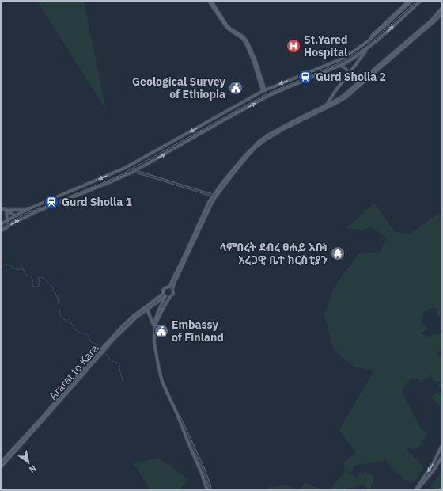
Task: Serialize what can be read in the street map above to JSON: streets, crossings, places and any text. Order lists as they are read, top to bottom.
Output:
{
  "streets": {
    "main road": ["Ararat to Kara"]
  },
  "places": {
    "hospital": ["St.Yared Hospital"],
    "station": ["Gurd Sholla 2", "Gurd Sholla 1"],
    "public building": ["Geological Survey of Ethiopia", "Embassy of Finland"],
    "temple": ["ላምበረት ደብረ ፀሐይ አቡነ አረጋዊ ቤተ ክርስቲያን"]
  },
  "north": "bottom right"
}
